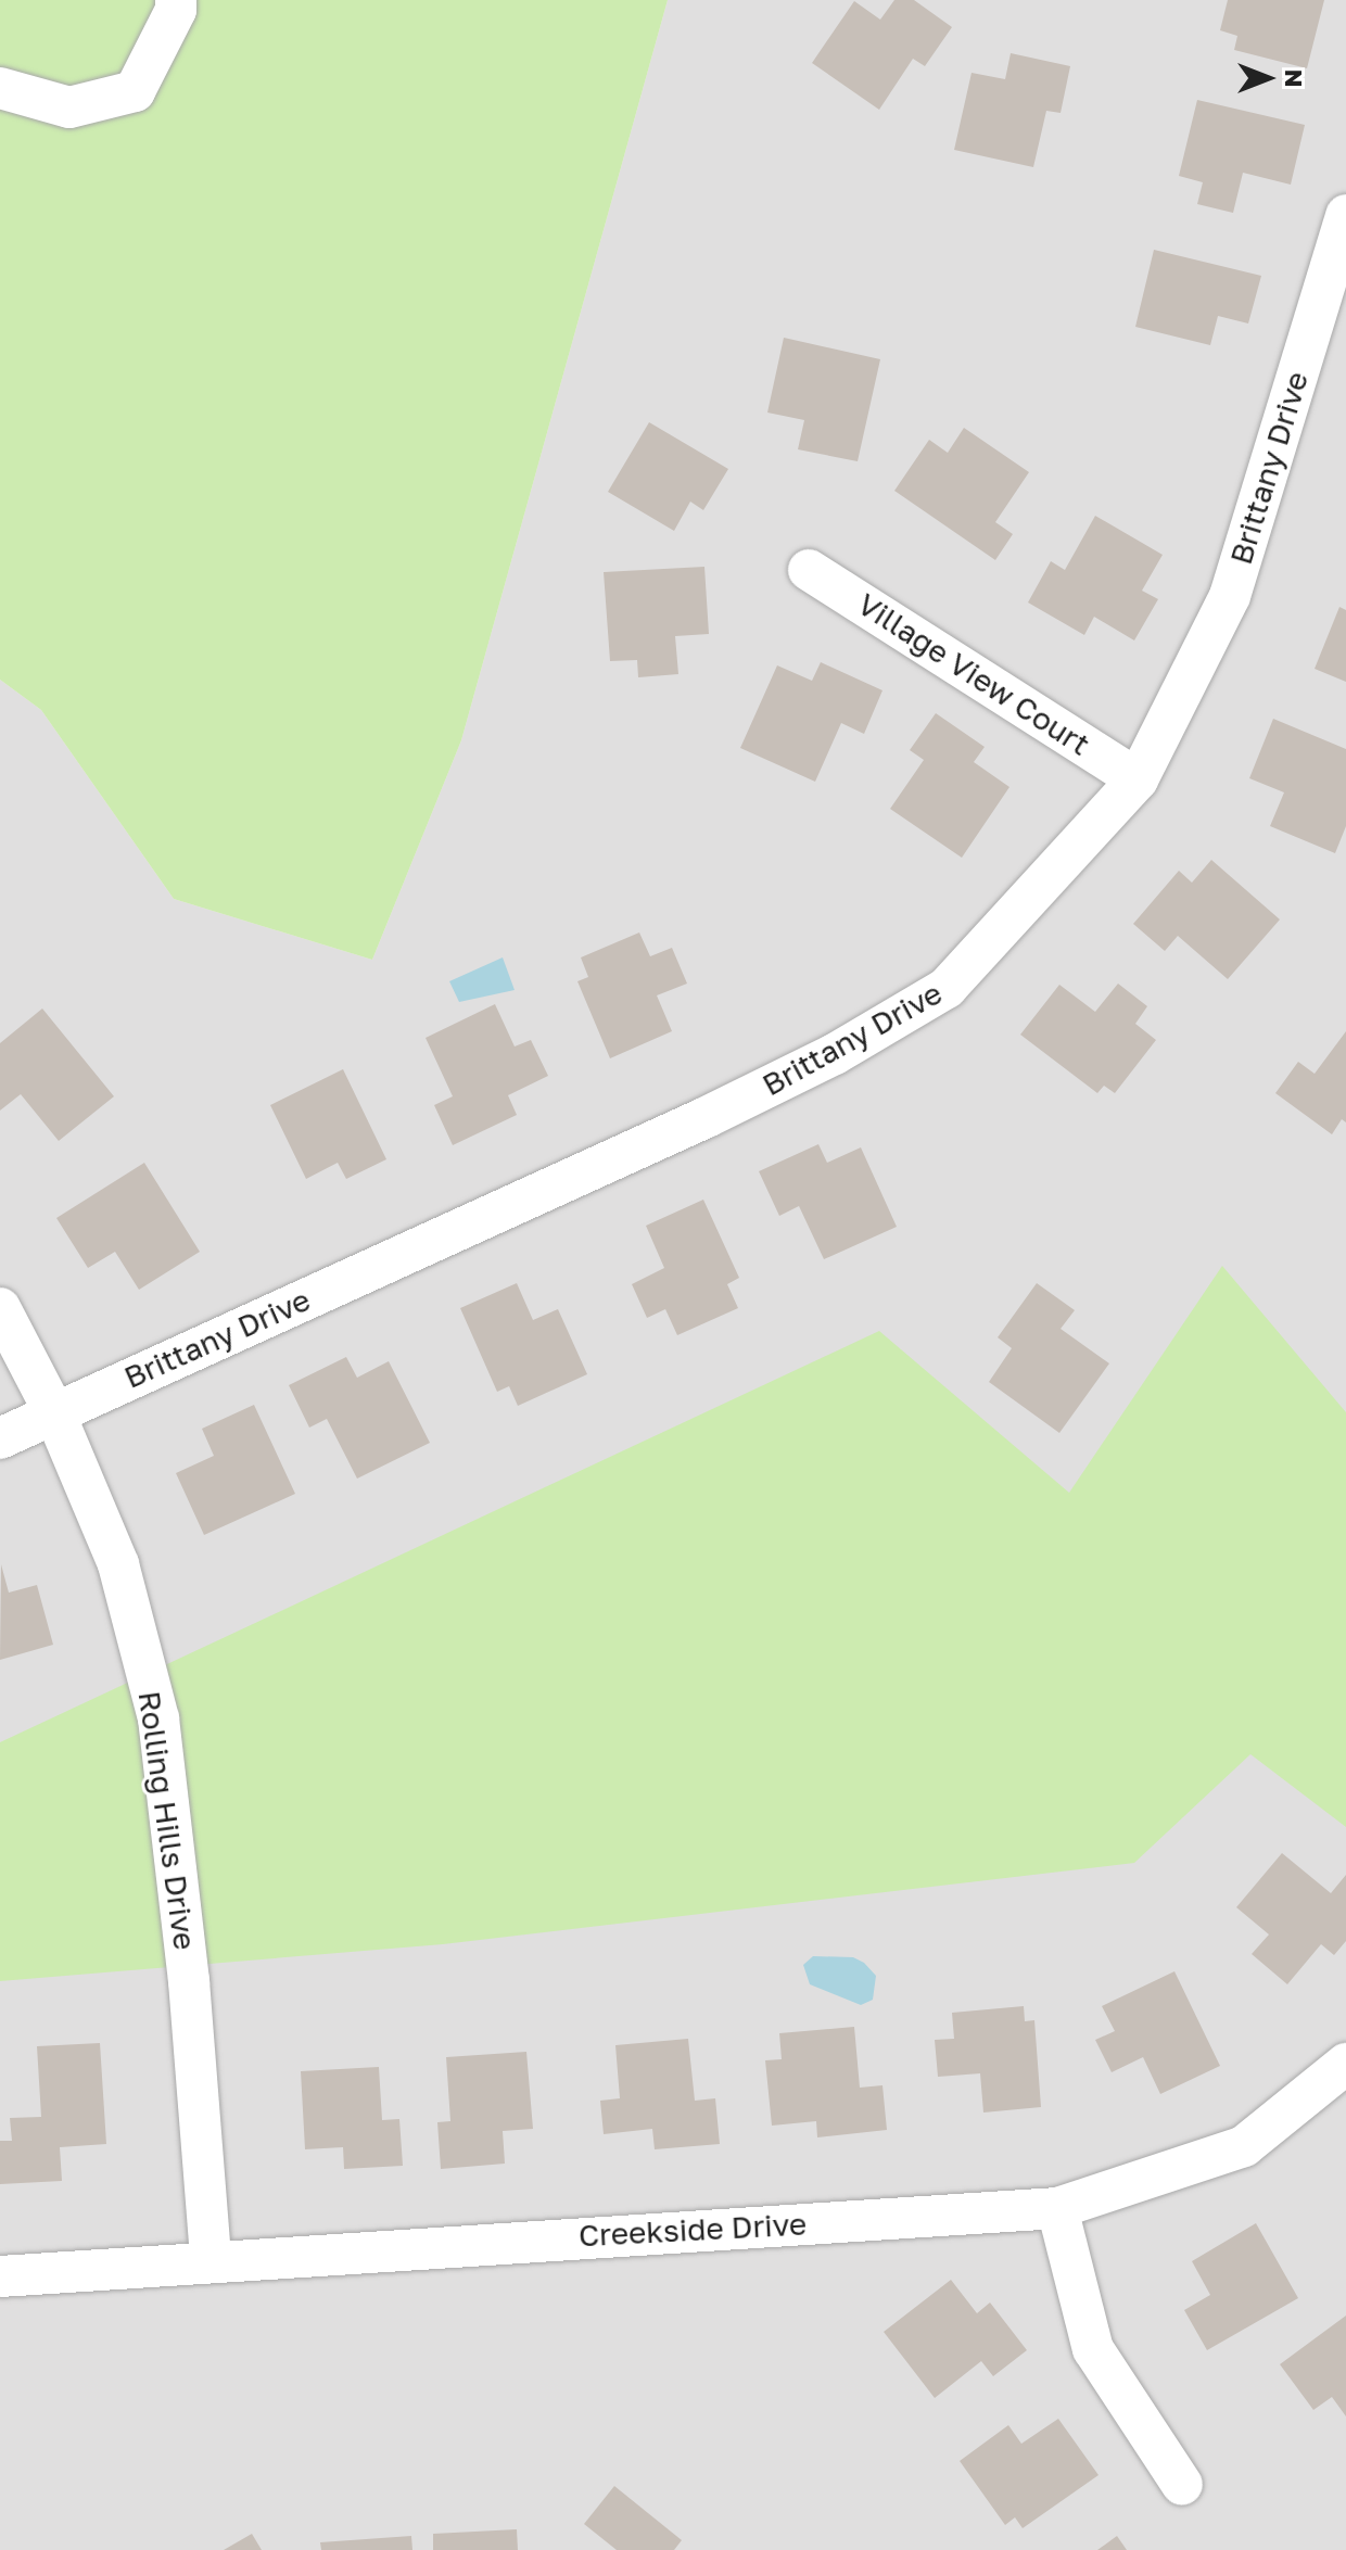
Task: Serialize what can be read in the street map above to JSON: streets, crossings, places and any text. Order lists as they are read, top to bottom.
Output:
{
  "streets": {
    "street": [
      "Brittany Drive",
      "Village View Court",
      "Rolling Hills Drive",
      "Creekside Drive"
    ]
  },
  "crossings": [
    ["Brittany Drive", "Village View Court"],
    ["Brittany Drive", "Rolling Hills Drive"],
    ["Rolling Hills Drive", "Creekside Drive"]
  ],
  "north": "right"
}
